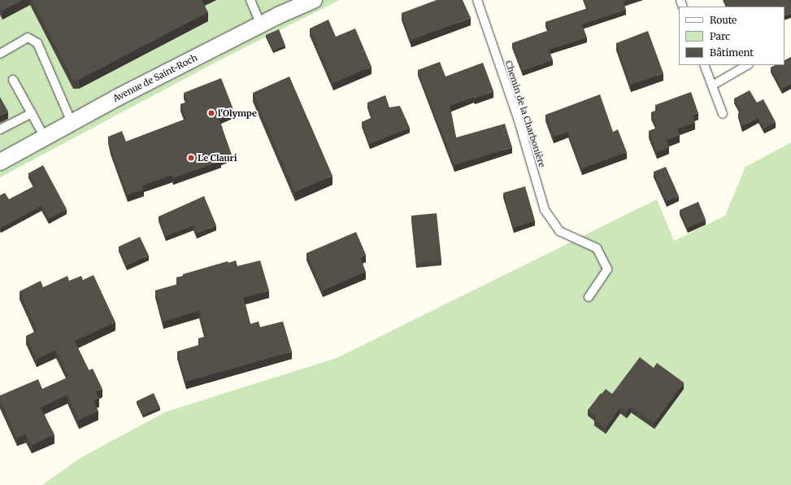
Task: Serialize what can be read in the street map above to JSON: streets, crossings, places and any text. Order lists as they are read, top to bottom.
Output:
{
  "streets": {
    "street": ["Avenue de Saint-Roch"],
    "lane": ["Chemin de la Charbonière"]
  },
  "places": ["l'Olympe", "Le Clauri"],
  "legend": ["Route", "Parc", "Bâtiment"]
}
